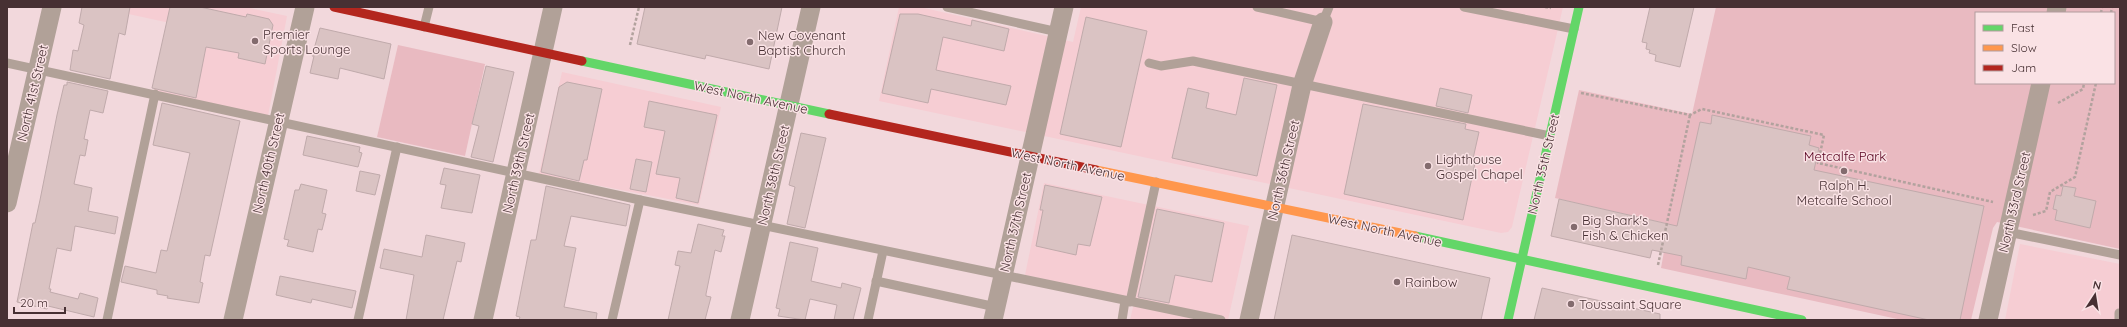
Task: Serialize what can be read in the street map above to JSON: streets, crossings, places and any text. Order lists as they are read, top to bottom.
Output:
{
  "streets": {
    "main road": ["West North Avenue", "North 35th Street"],
    "street": [
      "North 41st Street",
      "North 40th Street",
      "North 39th Street",
      "North 36th Street",
      "North 38th Street",
      "North 33rd Street",
      "North 37th Street"
    ]
  },
  "crossings": [
    ["West North Avenue", "North 39th Street"],
    ["West North Avenue", "North 35th Street"],
    ["West North Avenue", "North 36th Street"],
    ["West North Avenue", "North 38th Street"],
    ["West North Avenue", "North 37th Street"]
  ],
  "parks": ["Metcalfe Park"],
  "places": [
    "Premier Sports Lounge",
    "New Covenant Baptist Church",
    "Lighthouse Gospel Chapel",
    "Ralph H. Metcalfe School",
    "Big Shark's Fish & Chicken",
    "Rainbow",
    "Toussaint Square"
  ],
  "legend": ["Fast", "Slow", "Jam"],
  "scale_bar": "20 m",
  "north": "top"
}
